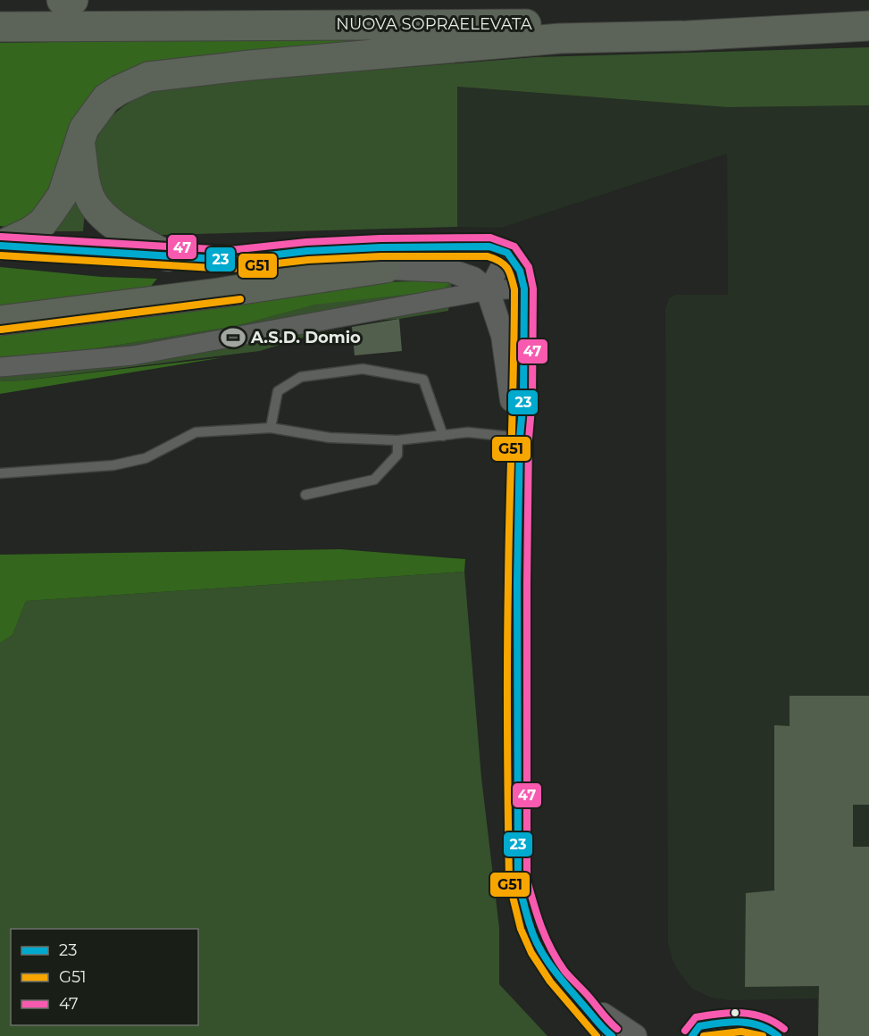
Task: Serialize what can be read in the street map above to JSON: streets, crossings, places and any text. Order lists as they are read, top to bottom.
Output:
{
  "streets": {
    "highway": ["NUOVA SOPRAELEVATA"]
  },
  "places": {
    "sports": ["A.S.D. Domio"]
  },
  "lines": ["transit line 47", "transit line 23", "transit line G51"],
  "legend": ["23", "G51", "47"]
}
